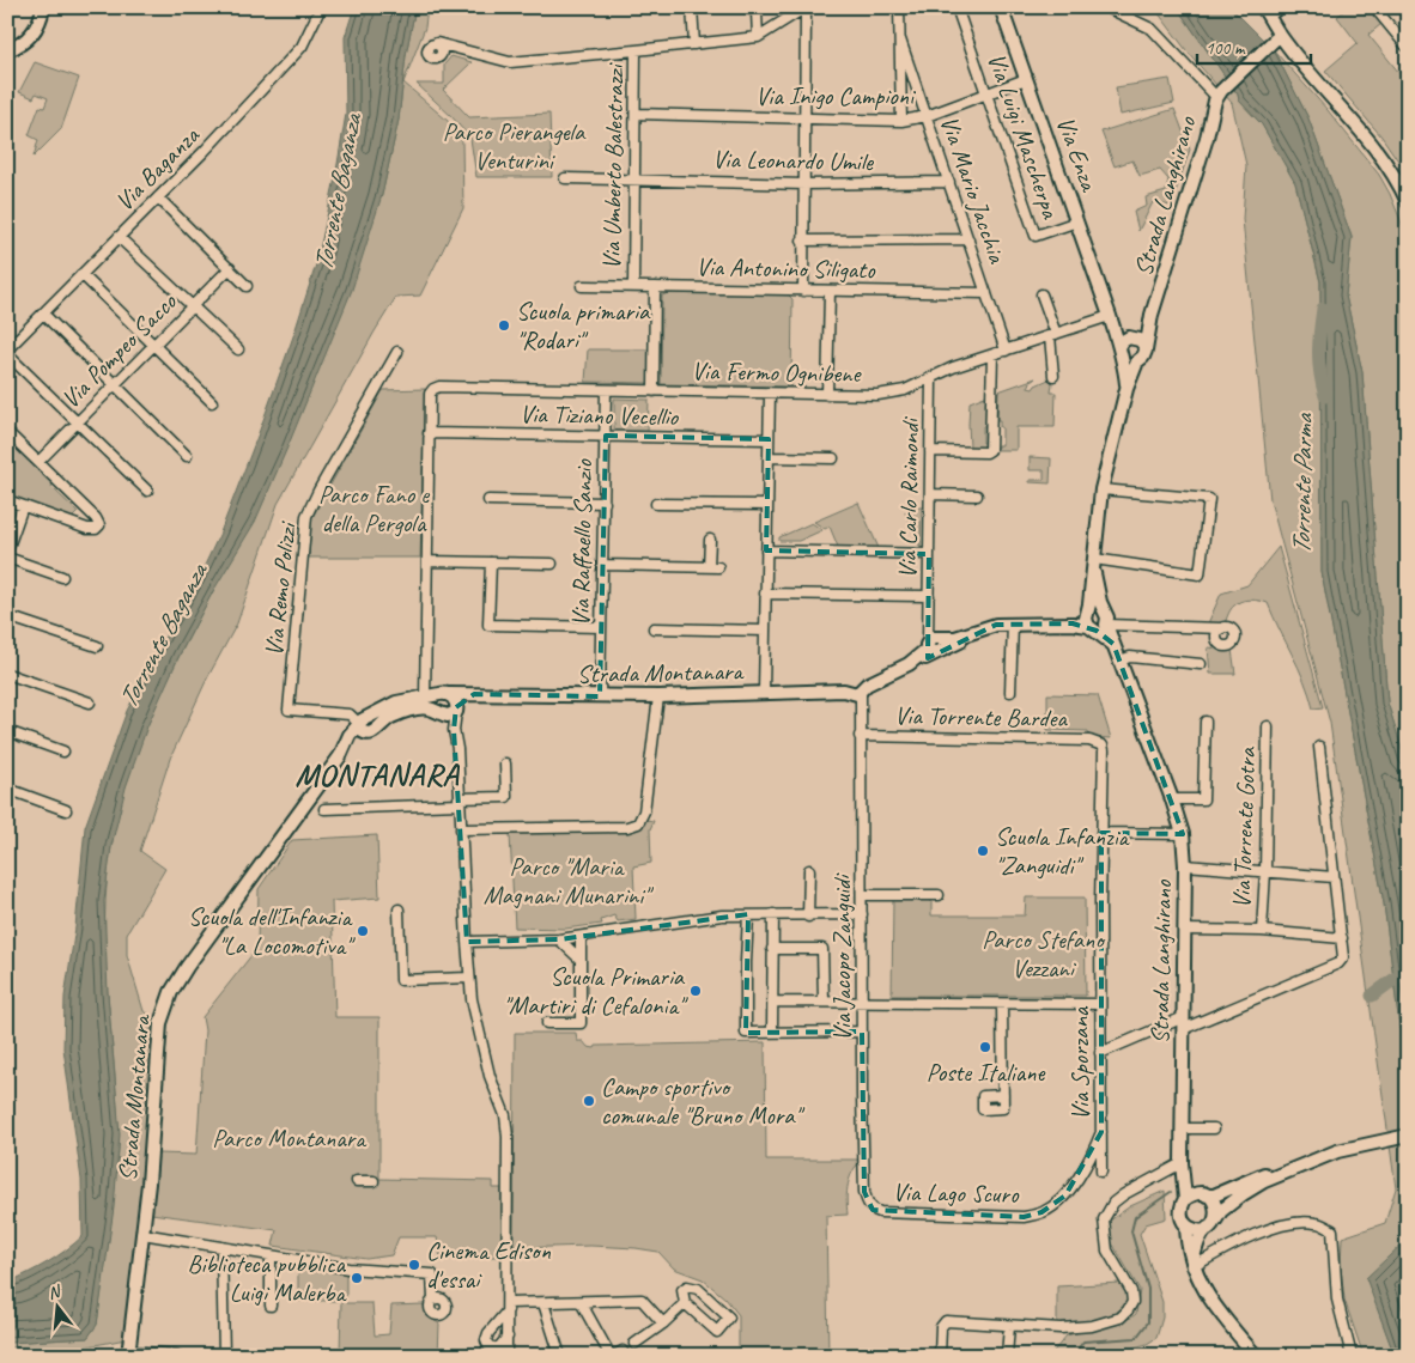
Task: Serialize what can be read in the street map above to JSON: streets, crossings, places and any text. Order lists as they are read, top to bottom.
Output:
{
  "streets": {
    "street": [
      "Via Inigo Campioni",
      "Via Luigi Mascherpa",
      "Via Enza",
      "Via Leonardo Umile",
      "Via Umberto Balestrazzi",
      "Via Baganza",
      "Via Mario Jacchia",
      "Strada Langhirano",
      "Via Antonino Siligato",
      "Via Pompeo Sacco",
      "Via Fermo Ognibene",
      "Via Tiziano Vecellio",
      "Via Carlo Raimondi",
      "Via Raffaello Sanzio",
      "Via Remo Polizzi",
      "Strada Montanara",
      "Via Torrente Bardea",
      "Via Torrente Gotra",
      "Via Jacopo Zanguidi",
      "Via Sporzana",
      "Via Lago Scuro"
    ]
  },
  "crossings": [
    ["Via Inigo Campioni", "Via Luigi Mascherpa"],
    ["Via Inigo Campioni", "Via Enza"],
    ["Via Inigo Campioni", "Via Umberto Balestrazzi"],
    ["Via Inigo Campioni", "Via Mario Jacchia"],
    ["Via Luigi Mascherpa", "Via Enza"],
    ["Via Enza", "Strada Langhirano"],
    ["Via Enza", "Via Fermo Ognibene"],
    ["Via Leonardo Umile", "Via Umberto Balestrazzi"],
    ["Via Leonardo Umile", "Via Mario Jacchia"],
    ["Via Umberto Balestrazzi", "Via Antonino Siligato"],
    ["Via Mario Jacchia", "Via Antonino Siligato"],
    ["Via Mario Jacchia", "Via Fermo Ognibene"],
    ["Strada Langhirano", "Strada Montanara"],
    ["Via Fermo Ognibene", "Via Tiziano Vecellio"],
    ["Via Fermo Ognibene", "Via Carlo Raimondi"],
    ["Via Fermo Ognibene", "Via Raffaello Sanzio"],
    ["Via Tiziano Vecellio", "Via Raffaello Sanzio"],
    ["Via Carlo Raimondi", "Strada Montanara"],
    ["Via Raffaello Sanzio", "Strada Montanara"],
    ["Via Remo Polizzi", "Strada Montanara"],
    ["Strada Montanara", "Via Jacopo Zanguidi"],
    ["Via Torrente Bardea", "Via Jacopo Zanguidi"],
    ["Via Torrente Bardea", "Via Sporzana"],
    ["Via Jacopo Zanguidi", "Via Lago Scuro"],
    ["Via Sporzana", "Via Lago Scuro"]
  ],
  "districts": ["MONTANARA"],
  "water": ["Torrente Baganza", "Torrente Parma"],
  "parks": [
    "Parco Pierangela Venturini",
    "Parco Fano e della Pergola",
    "Parco \"Maria Magnani Munarini\"",
    "Parco Stefano Vezzani",
    "Parco Montanara"
  ],
  "places": [
    "Scuola primaria \"Rodari\"",
    "Scuola Infanzia \"Zanguidi\"",
    "Scuola dell'Infanzia \"La Locomotiva\"",
    "Scuola Primaria \"Martiri di Cefalonia\"",
    "Poste Italiane",
    "Campo sportivo comunale \"Bruno Mora\"",
    "Cinema Edison d'essai",
    "Biblioteca pubblica Luigi Malerba"
  ],
  "scale_bar": "100 m",
  "north": "top"
}
